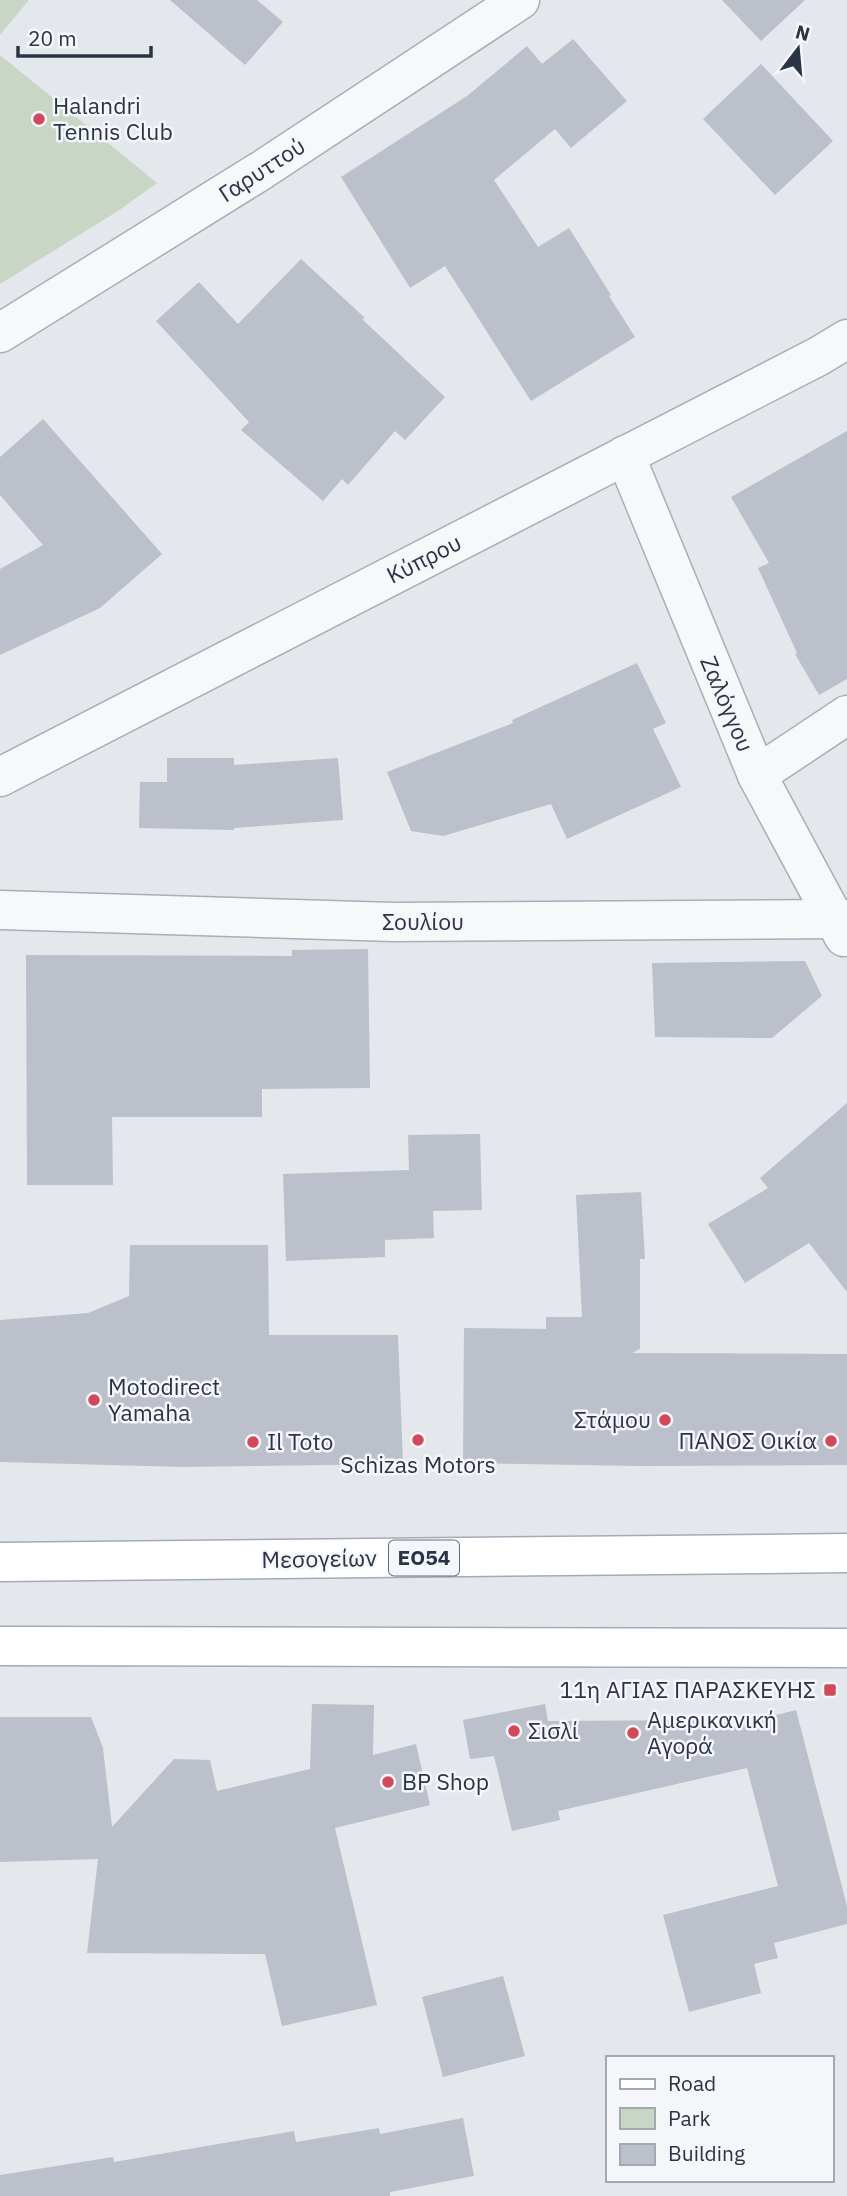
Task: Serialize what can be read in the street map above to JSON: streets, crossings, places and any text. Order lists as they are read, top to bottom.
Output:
{
  "streets": {
    "main road": ["ΕΟ54", "Μεσογείων"],
    "street": [
      "Γαρυττού",
      "Κύπρου",
      "Ζαλόγγου",
      "Σουλίου"
    ]
  },
  "crossings": [
    ["Κύπρου", "Ζαλόγγου"],
    ["Ζαλόγγου", "Σουλίου"]
  ],
  "places": {
    "other": [
      "Halandri Tennis Club",
      "Motodirect Yamaha",
      "Στάμου",
      "Schizas Motors",
      "ΠΑΝΟΣ Οικία",
      "Il Toto",
      "Σισλί",
      "Αμερικανική Αγορά",
      "BP Shop"
    ],
    "transit": ["11η ΑΓΙΑΣ ΠΑΡΑΣΚΕΥΗΣ"]
  },
  "legend": ["Road", "Park", "Building"],
  "scale_bar": "20 m",
  "north": "top"
}
